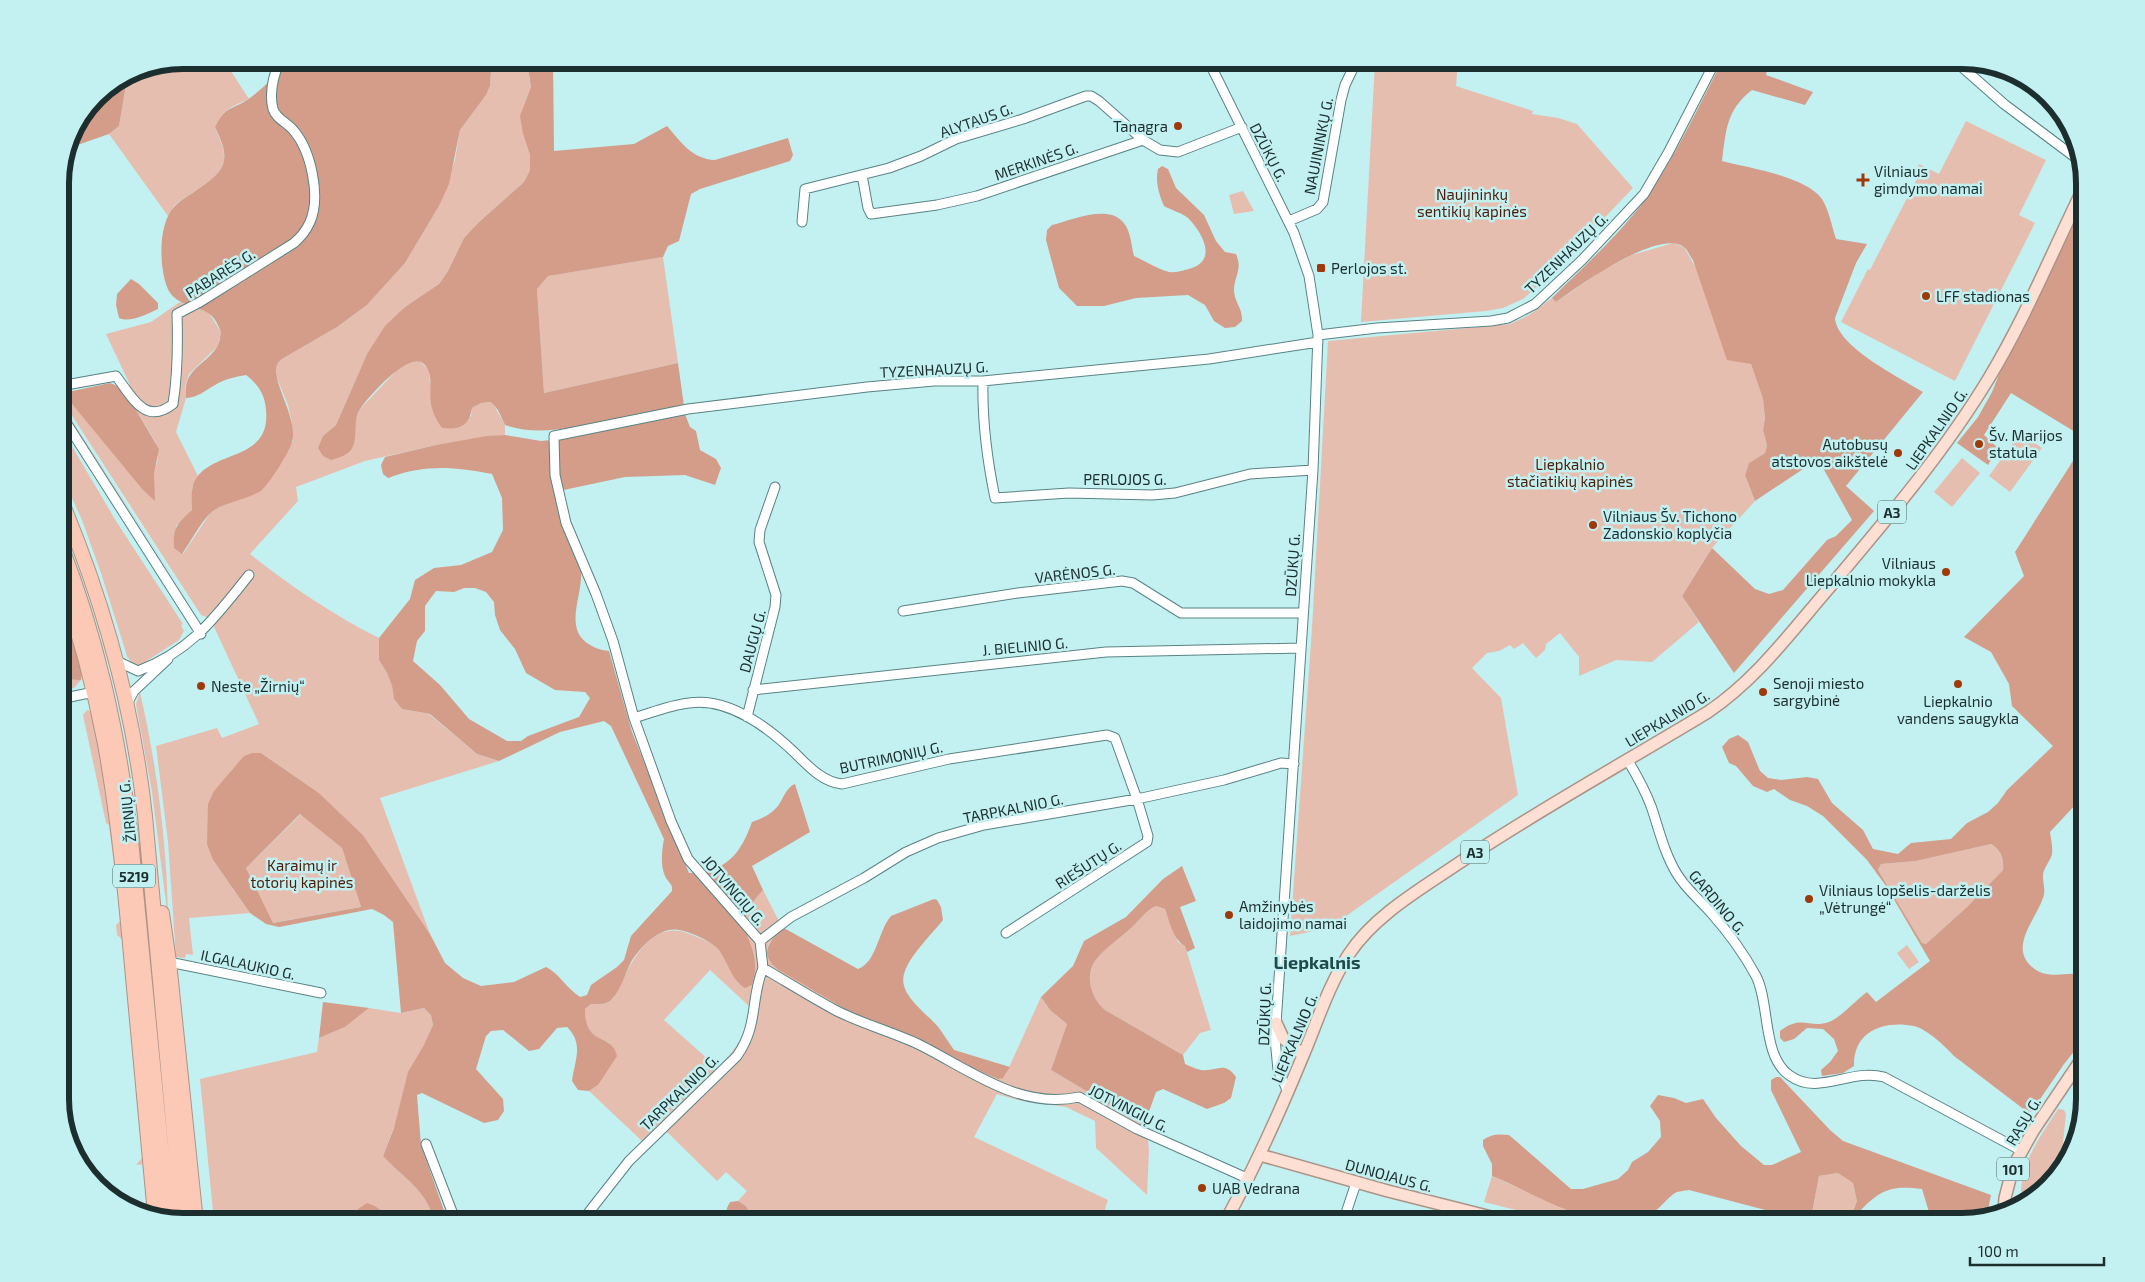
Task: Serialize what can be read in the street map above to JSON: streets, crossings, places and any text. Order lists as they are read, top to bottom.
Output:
{
  "streets": {
    "highway": ["ŽIRNIŲ G.", "5219"],
    "main road": [
      "LIEPKALNIO G.",
      "A3",
      "RASŲ G.",
      "101",
      "DUNOJAUS G."
    ],
    "street": [
      "ALYTAUS G.",
      "NAUJININKŲ G.",
      "DZŪKŲ G.",
      "MERKINĖS G.",
      "TYZENHAUZŲ G.",
      "PABARĖS G.",
      "PERLOJOS G.",
      "VARĖNOS G.",
      "DAUGŲ G.",
      "J. BIELINIO G.",
      "BUTRIMONIŲ G.",
      "TARPKALNIO G.",
      "RIEŠUTŲ G.",
      "JOTVINGIŲ G.",
      "GARDINO G.",
      "ILGALAUKIO G."
    ]
  },
  "crossings": [
    ["ALYTAUS G.", "MERKINĖS G."],
    ["NAUJININKŲ G.", "DZŪKŲ G."],
    ["DZŪKŲ G.", "TYZENHAUZŲ G."],
    ["DZŪKŲ G.", "LIEPKALNIO G."],
    ["DZŪKŲ G.", "PERLOJOS G."],
    ["DZŪKŲ G.", "VARĖNOS G."],
    ["DZŪKŲ G.", "J. BIELINIO G."],
    ["DZŪKŲ G.", "TARPKALNIO G."],
    ["TYZENHAUZŲ G.", "PERLOJOS G."],
    ["TYZENHAUZŲ G.", "JOTVINGIŲ G."],
    ["LIEPKALNIO G.", "JOTVINGIŲ G."],
    ["LIEPKALNIO G.", "GARDINO G."],
    ["LIEPKALNIO G.", "DUNOJAUS G."],
    ["DAUGŲ G.", "J. BIELINIO G."],
    ["DAUGŲ G.", "BUTRIMONIŲ G."],
    ["BUTRIMONIŲ G.", "TARPKALNIO G."],
    ["BUTRIMONIŲ G.", "RIEŠUTŲ G."],
    ["BUTRIMONIŲ G.", "JOTVINGIŲ G."],
    ["TARPKALNIO G.", "RIEŠUTŲ G."],
    ["TARPKALNIO G.", "JOTVINGIŲ G."],
    ["ŽIRNIŲ G.", "5219"],
    ["5219", "ILGALAUKIO G."],
    ["GARDINO G.", "RASŲ G."]
  ],
  "districts": ["Liepkalnis"],
  "parks": ["Naujininkų sentikių kapinės", "Liepkalnio stačiatikių kapinės", "Karaimų ir totorių kapinės"],
  "places": {
    "other": [
      "Tanagra",
      "LFF stadionas",
      "Šv. Marijos statula",
      "Autobusų atstovos aikštelė",
      "Vilniaus Šv. Tichono Zadonskio koplyčia",
      "Vilniaus Liepkalnio mokykla",
      "Liepkalnio vandens saugykla",
      "Neste „Žirnių“",
      "Senoji miesto sargybinė",
      "Vilniaus lopšelis-darželis „Vėtrungė“",
      "Amžinybės laidojimo namai",
      "UAB Vedrana"
    ],
    "health": ["Vilniaus gimdymo namai"],
    "transit": ["Perlojos st."]
  },
  "scale_bar": "100 m"
}
